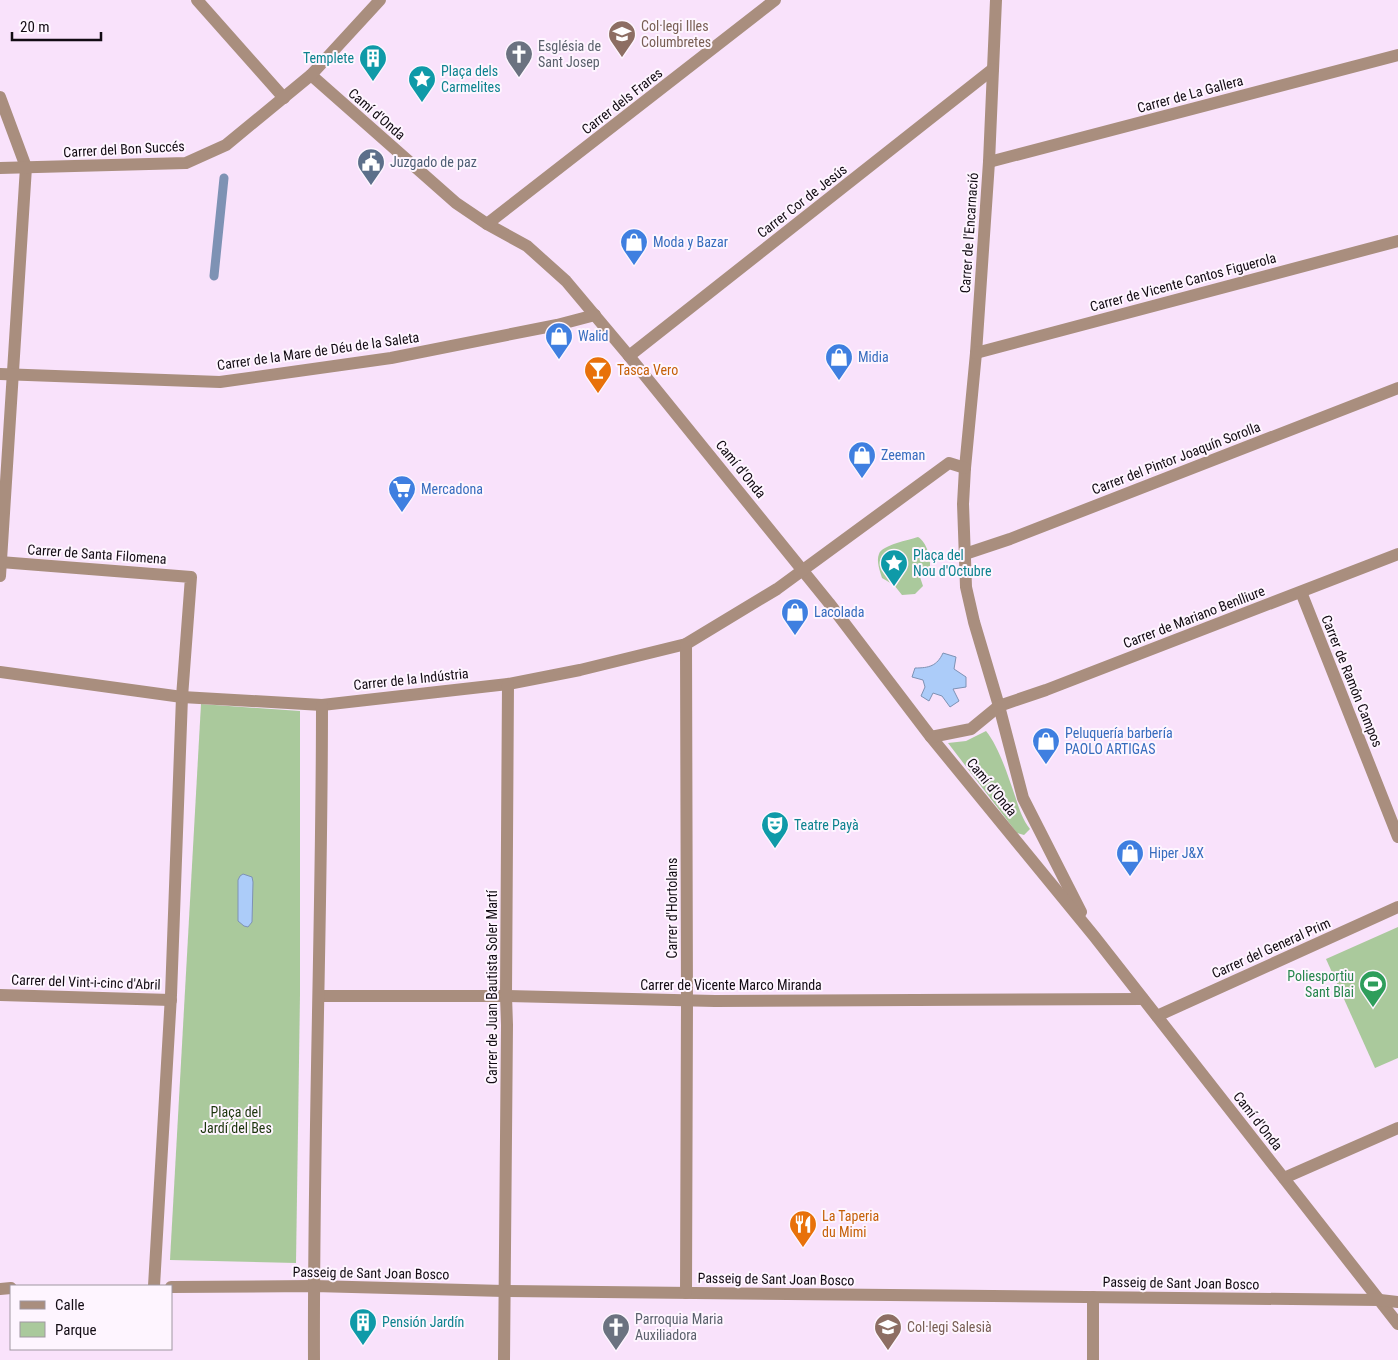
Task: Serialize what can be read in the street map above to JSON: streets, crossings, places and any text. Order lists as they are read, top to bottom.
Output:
{
  "streets": {
    "street": [
      "Carrer de La Gallera",
      "Carrer dels Frares",
      "Camí d'Onda",
      "Carrer del Bon Succés",
      "Carrer Cor de Jesús",
      "Carrer de l'Encarnació",
      "Carrer de Vicente Cantos Figuerola",
      "Carrer de la Mare de Déu de la Saleta",
      "Carrer del Pintor Joaquín Sorolla",
      "Carrer de Santa Filomena",
      "Carrer de Mariano Benlliure",
      "Carrer de la Indústria",
      "Carrer de Ramón Campos",
      "Carrer d'Hortolans",
      "Carrer del General Prim",
      "Carrer del Vint-i-cinc d'Abril",
      "Carrer de Vicente Marco Miranda",
      "Carrer de Juan Bautista Soler Martí",
      "Passeig de Sant Joan Bosco"
    ]
  },
  "crossings": [
    ["Carrer de La Gallera", "Carrer de l'Encarnació"],
    ["Carrer dels Frares", "Camí d'Onda"],
    ["Camí d'Onda", "Carrer del Bon Succés"],
    ["Camí d'Onda", "Carrer Cor de Jesús"],
    ["Camí d'Onda", "Carrer de la Mare de Déu de la Saleta"],
    ["Camí d'Onda", "Carrer de Mariano Benlliure"],
    ["Camí d'Onda", "Carrer de la Indústria"],
    ["Camí d'Onda", "Carrer del General Prim"],
    ["Camí d'Onda", "Carrer de Vicente Marco Miranda"],
    ["Camí d'Onda", "Passeig de Sant Joan Bosco"],
    ["Carrer Cor de Jesús", "Carrer de l'Encarnació"],
    ["Carrer de l'Encarnació", "Carrer de Vicente Cantos Figuerola"],
    ["Carrer de Santa Filomena", "Carrer de la Indústria"],
    ["Carrer de Mariano Benlliure", "Carrer de Ramón Campos"],
    ["Carrer de la Indústria", "Carrer d'Hortolans"],
    ["Carrer de la Indústria", "Carrer de Juan Bautista Soler Martí"],
    ["Carrer d'Hortolans", "Carrer de Vicente Marco Miranda"],
    ["Carrer d'Hortolans", "Passeig de Sant Joan Bosco"],
    ["Carrer de Vicente Marco Miranda", "Carrer de Juan Bautista Soler Martí"],
    ["Carrer de Juan Bautista Soler Martí", "Passeig de Sant Joan Bosco"]
  ],
  "parks": ["Plaça del Jardí del Bes"],
  "places": {
    "school or university": ["Col·legi Illes Columbretes", "Col·legi Salesià"],
    "church": ["Església de Sant Josep", "Parroquia Maria Auxiliadora"],
    "building": ["Templete", "Pensión Jardín"],
    "place": ["Plaça dels Carmelites", "Plaça del Nou d'Octubre"],
    "public building": ["Juzgado de paz"],
    "shop": [
      "Moda y Bazar",
      "Walid",
      "Midia",
      "Zeeman",
      "Lacolada",
      "Peluquería barbería PAOLO ARTIGAS",
      "Hiper J&X"
    ],
    "bar": ["Tasca Vero"],
    "supermarket": ["Mercadona"],
    "theatre": ["Teatre Payà"],
    "sports": ["Poliesportiu Sant Blai"],
    "restaurant": ["La Taperia du Mimi"]
  },
  "legend": ["Calle", "Parque"],
  "scale_bar": "20 m"
}
